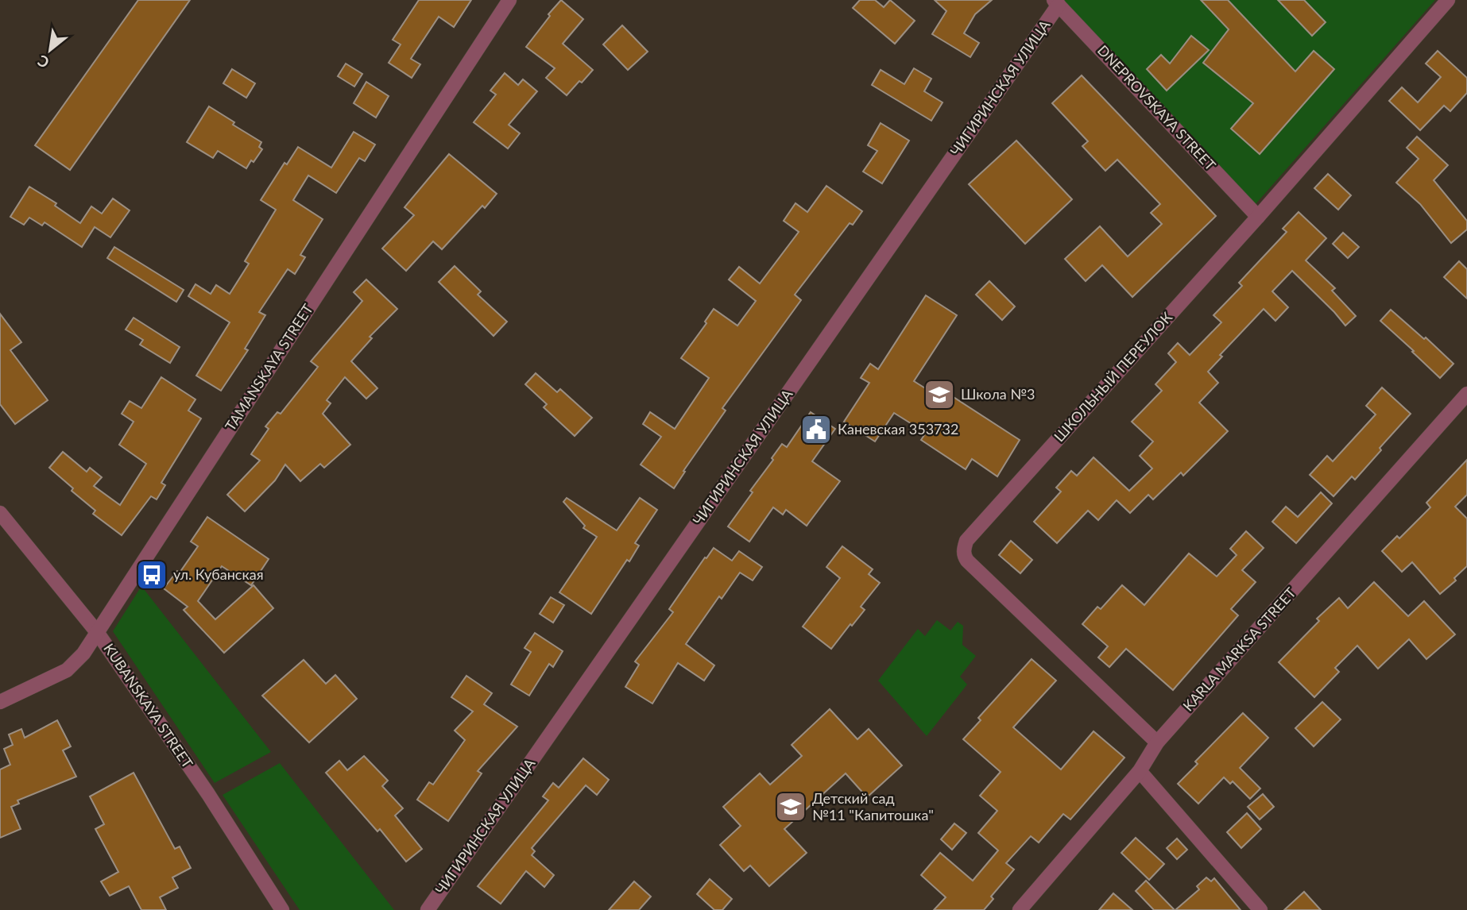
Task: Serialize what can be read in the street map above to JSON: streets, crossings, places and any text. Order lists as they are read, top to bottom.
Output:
{
  "streets": {
    "street": [
      "ЧИГИРИНСКАЯ УЛИЦА",
      "DNEPROVSKAYA STREET",
      "TAMANSKAYA STREET",
      "ШКОЛЬНЫЙ ПЕРЕУЛОК",
      "KARLA MARKSA STREET",
      "KUBANSKAYA STREET"
    ]
  },
  "crossings": [
    ["ЧИГИРИНСКАЯ УЛИЦА", "DNEPROVSKAYA STREET"],
    ["DNEPROVSKAYA STREET", "ШКОЛЬНЫЙ ПЕРЕУЛОК"],
    ["TAMANSKAYA STREET", "KUBANSKAYA STREET"],
    ["ШКОЛЬНЫЙ ПЕРЕУЛОК", "KARLA MARKSA STREET"]
  ],
  "places": {
    "school or university": ["Школа №3", "Детский сад №11 \"Капитошка\""],
    "public building": ["Каневская 353732"],
    "bus stop": ["ул. Кубанская"]
  },
  "north": "bottom left"
}
